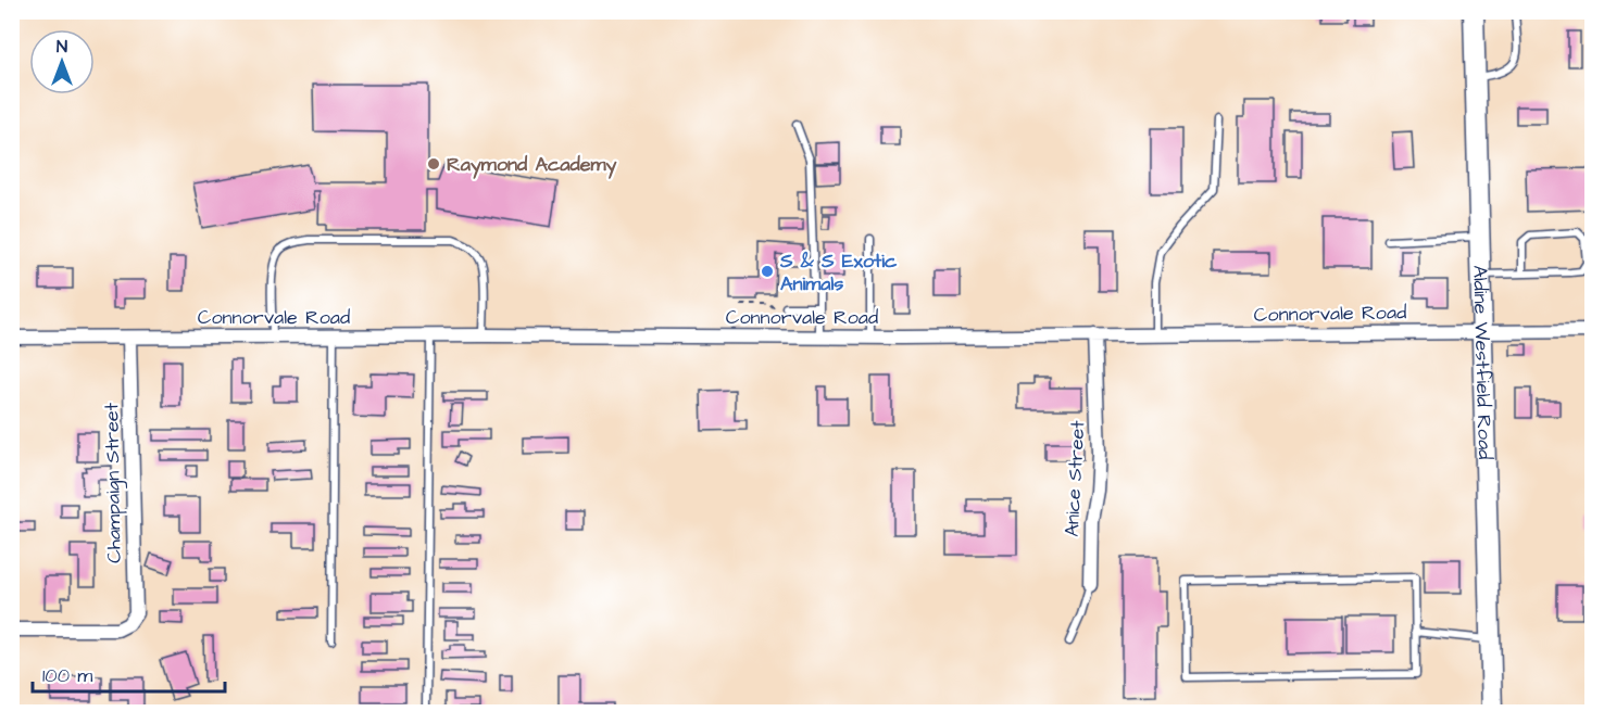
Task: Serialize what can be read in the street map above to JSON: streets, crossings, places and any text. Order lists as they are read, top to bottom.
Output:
{
  "streets": {
    "main road": ["Aldine Westfield Road"],
    "street": ["Connorvale Road", "Anice Street", "Champaign Street"]
  },
  "crossings": [
    ["Connorvale Road", "Aldine Westfield Road"],
    ["Connorvale Road", "Anice Street"],
    ["Connorvale Road", "Champaign Street"]
  ],
  "places": ["Raymond Academy", "S & S Exotic Animals"],
  "scale_bar": "100 m",
  "north": "top"
}
